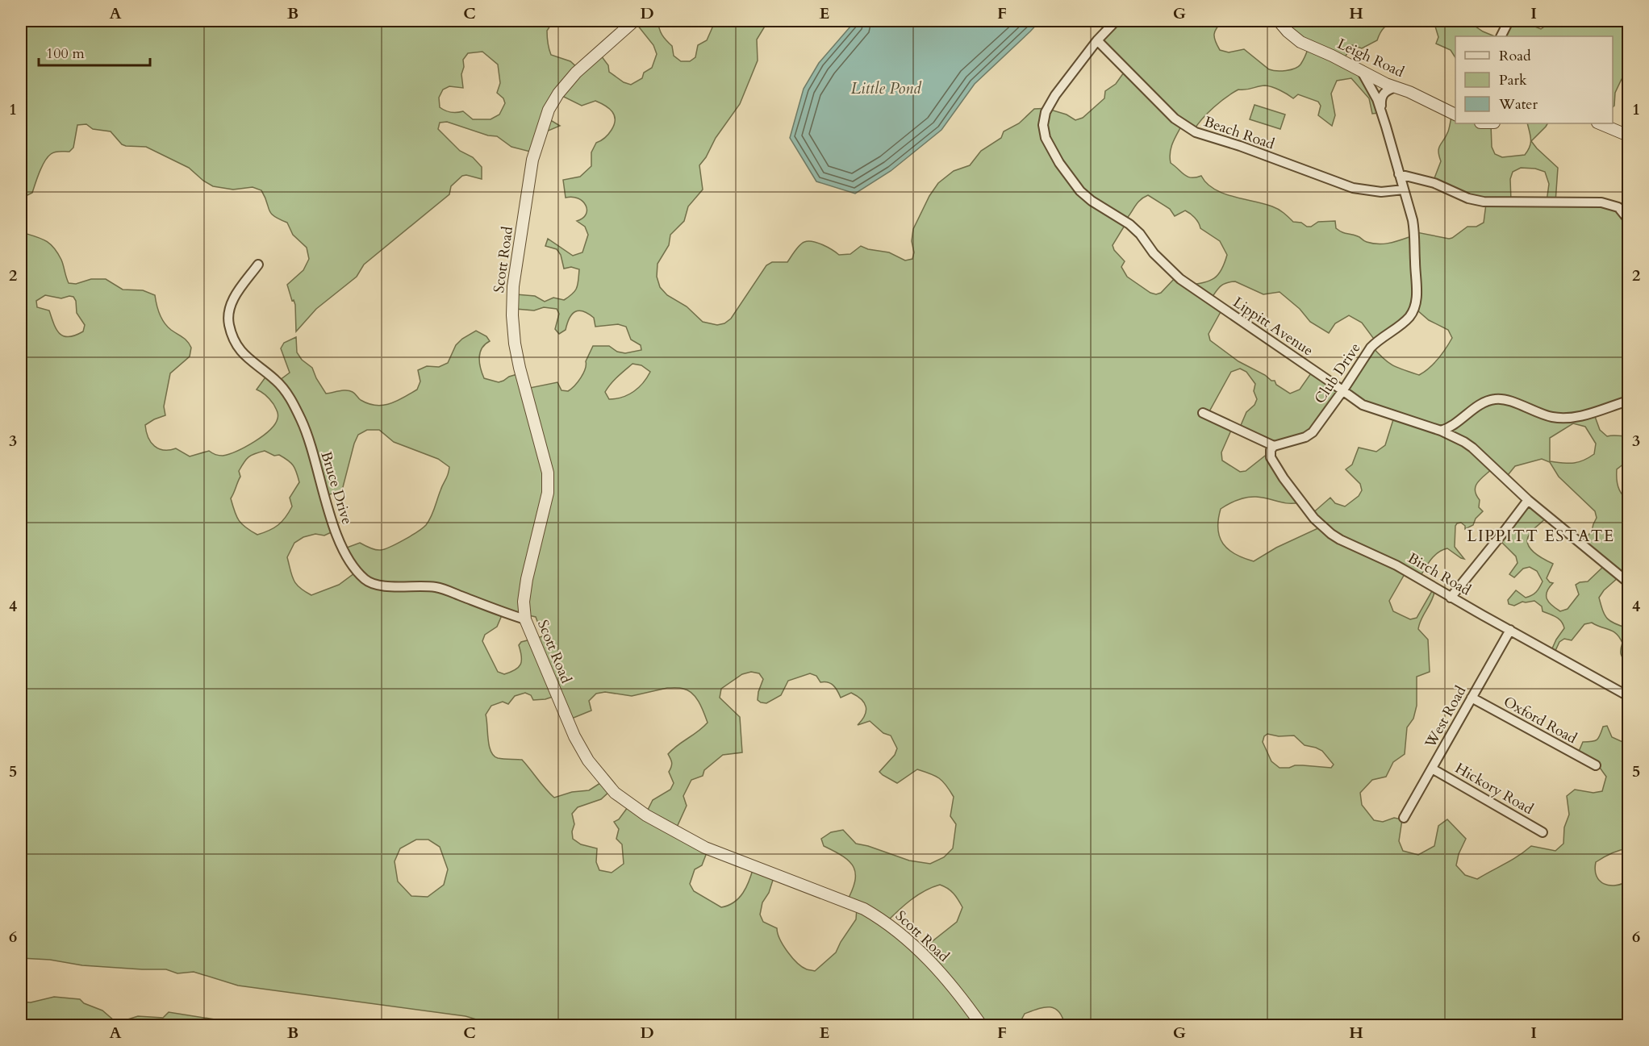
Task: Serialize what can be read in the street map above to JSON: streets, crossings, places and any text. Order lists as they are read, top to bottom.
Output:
{
  "streets": {
    "street": [
      "Leigh Road",
      "Beach Road",
      "Scott Road",
      "Lippitt Avenue",
      "Club Drive",
      "Bruce Drive",
      "Birch Road",
      "West Road",
      "Oxford Road",
      "Hickory Road"
    ]
  },
  "crossings": [
    ["Leigh Road", "Club Drive"],
    ["Beach Road", "Lippitt Avenue"],
    ["Beach Road", "Club Drive"],
    ["Scott Road", "Bruce Drive"],
    ["Lippitt Avenue", "Club Drive"],
    ["Club Drive", "Birch Road"],
    ["Birch Road", "West Road"],
    ["West Road", "Oxford Road"],
    ["West Road", "Hickory Road"]
  ],
  "districts": ["LIPPITT ESTATE"],
  "water": ["Little Pond"],
  "legend": ["Road", "Park", "Water"],
  "scale_bar": "100 m",
  "grid": {
    "columns": [
      "A",
      "B",
      "C",
      "D",
      "E",
      "F",
      "G",
      "H",
      "I"
    ],
    "rows": [
      "1",
      "2",
      "3",
      "4",
      "5",
      "6"
    ]
  }
}
